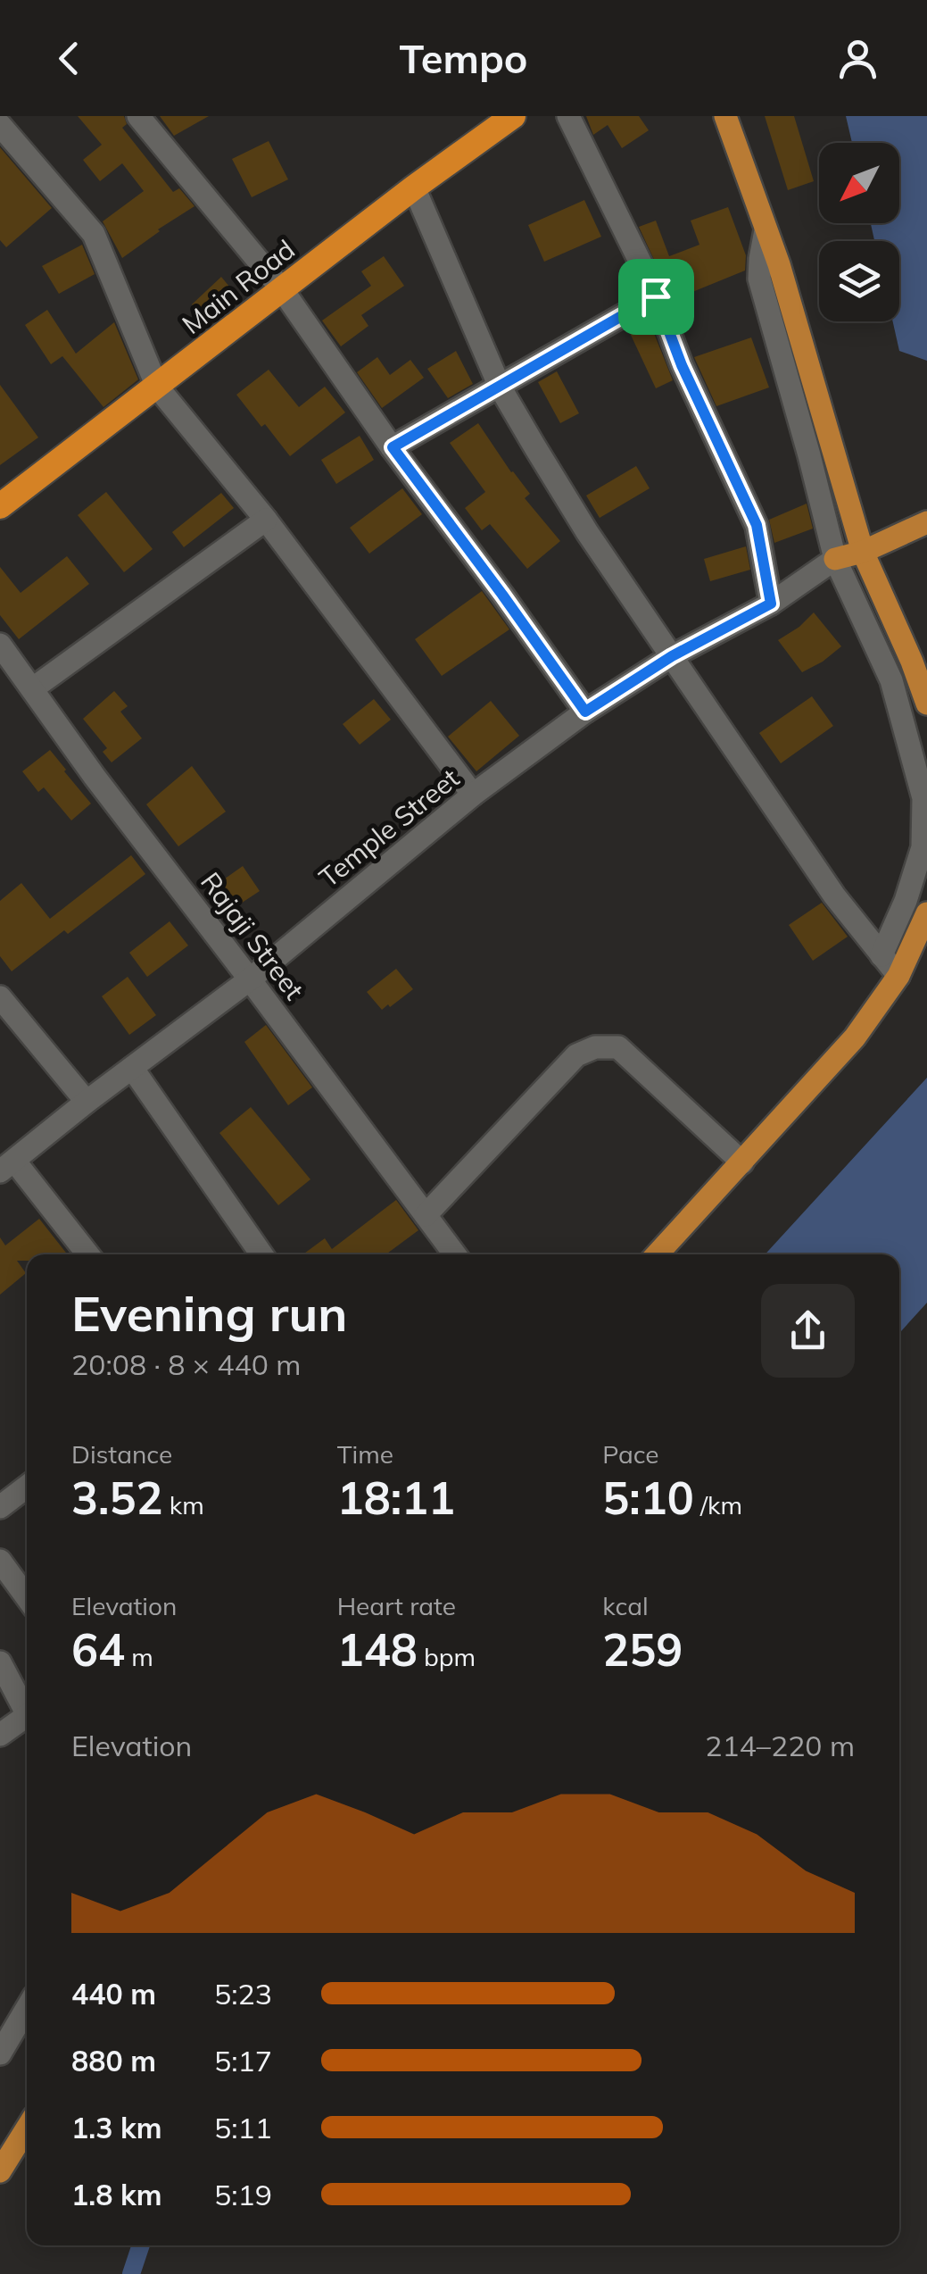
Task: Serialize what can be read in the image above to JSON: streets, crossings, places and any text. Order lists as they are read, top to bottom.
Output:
{
  "streets": {
    "highway": ["Main Road"],
    "street": ["Temple Street", "Rajaji Street"]
  },
  "crossings": [
    ["Temple Street", "Rajaji Street"]
  ],
  "north": "bottom left",
  "page": {
    "header": "Tempo",
    "heading": ["Evening run", "20:08 · 8 × 440 m"],
    "stats": [
      ["Distance", "3.52 km"],
      ["Time", "18:11"],
      ["Pace", "5:10 /km"],
      ["Elevation", "64 m"],
      ["Heart rate", "148 bpm"],
      ["kcal", "259"]
    ],
    "chart": ["Elevation", "214–220 m"],
    "list": [
      {
        "name": "440 m",
        "note": "5:23"
      },
      {
        "name": "880 m",
        "note": "5:17"
      },
      {
        "name": "1.3 km",
        "note": "5:11"
      },
      {
        "name": "1.8 km",
        "note": "5:19"
      }
    ]
  }
}
